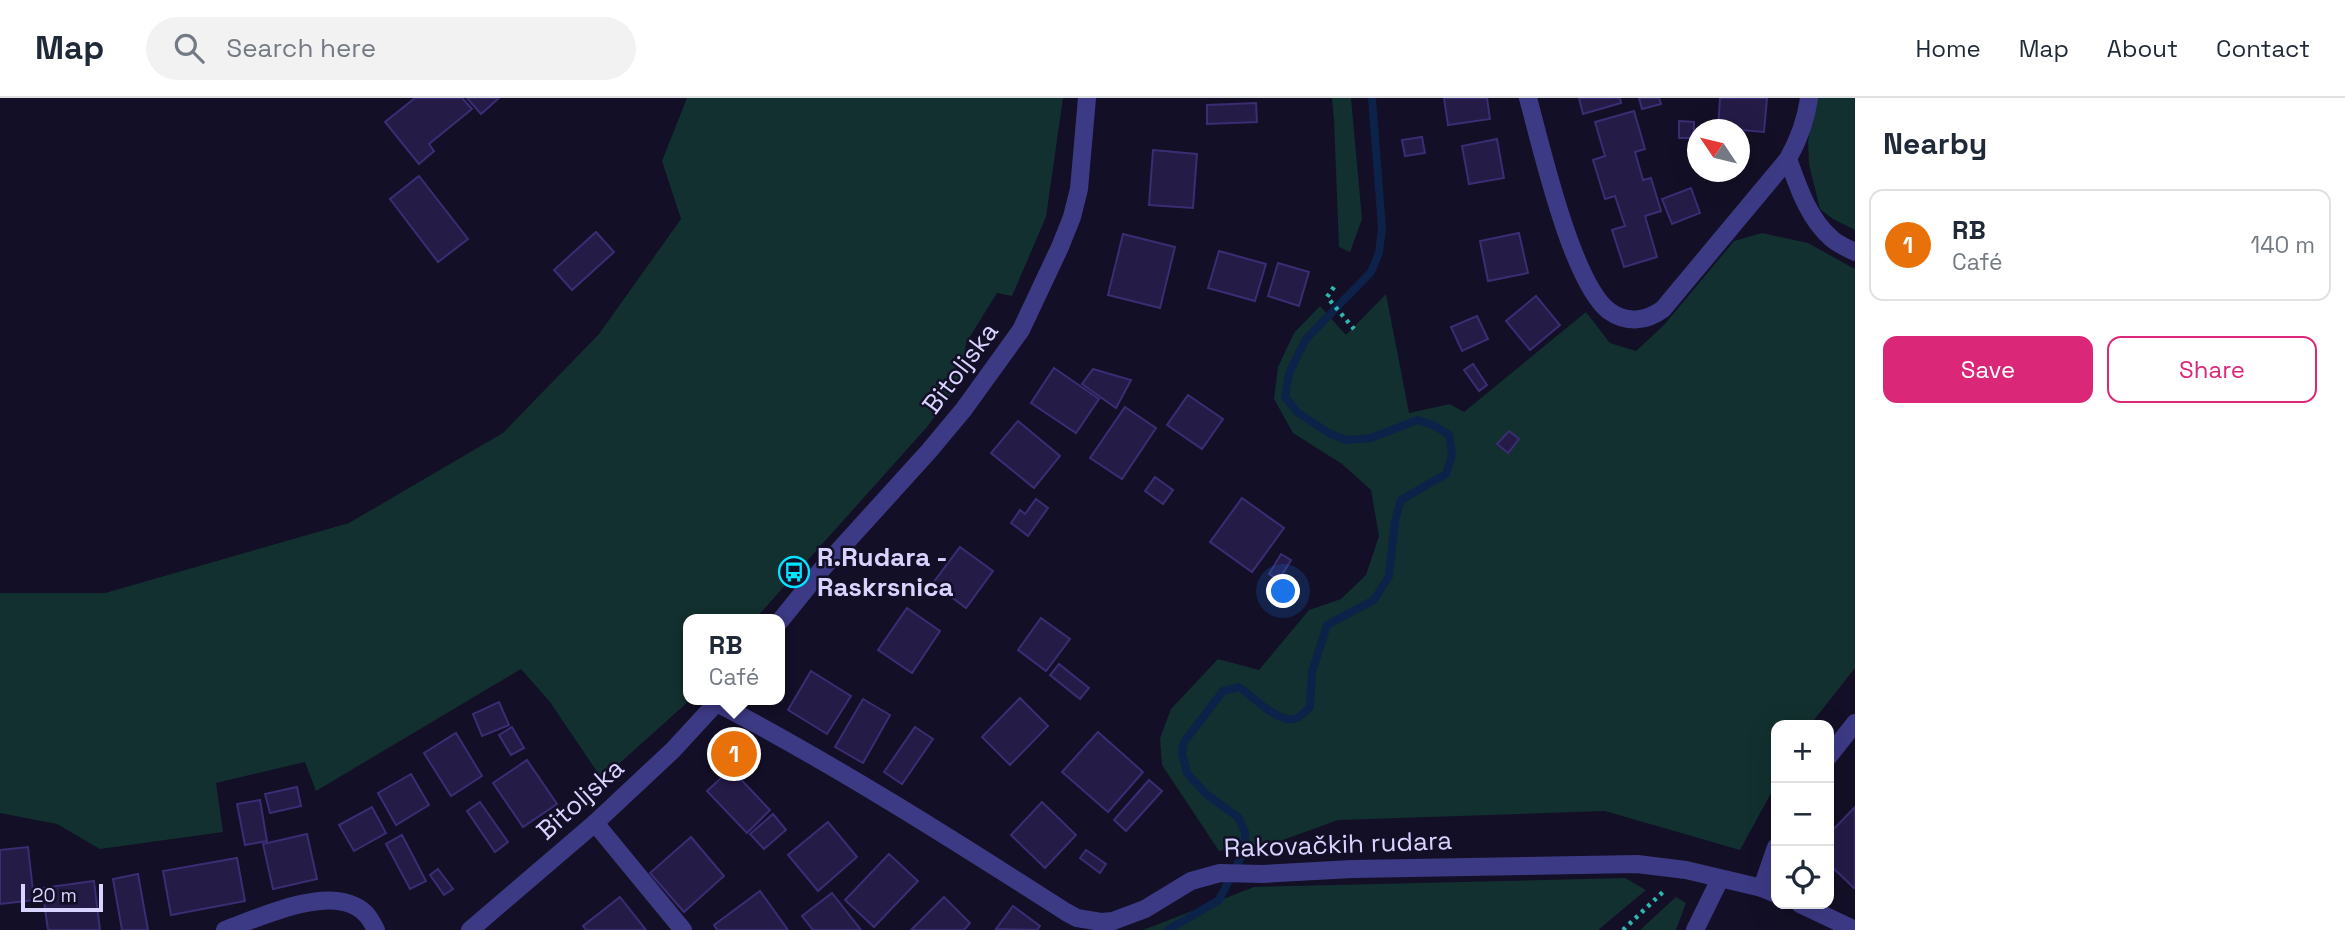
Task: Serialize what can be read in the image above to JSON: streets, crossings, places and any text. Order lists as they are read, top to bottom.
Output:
{
  "streets": {
    "street": ["Bitoljska", "Rakovačkih rudara"]
  },
  "places": {
    "bus stop": ["R.Rudara - Raskrsnica"]
  },
  "scale_bar": "20 m",
  "north": "top left",
  "page": {
    "header": "Map",
    "search": "Search here",
    "nav": [
      "Home",
      "Map",
      "About",
      "Contact"
    ],
    "heading": "Nearby",
    "list": [
      {
        "mark": "1",
        "name": "RB",
        "note": "Café",
        "value": "140 m"
      }
    ],
    "buttons": ["Save", "Share"],
    "popup": ["RB", "Café"],
    "map_buttons": ["+", "−"],
    "pins": "1",
    "scale": "20 m"
  }
}
